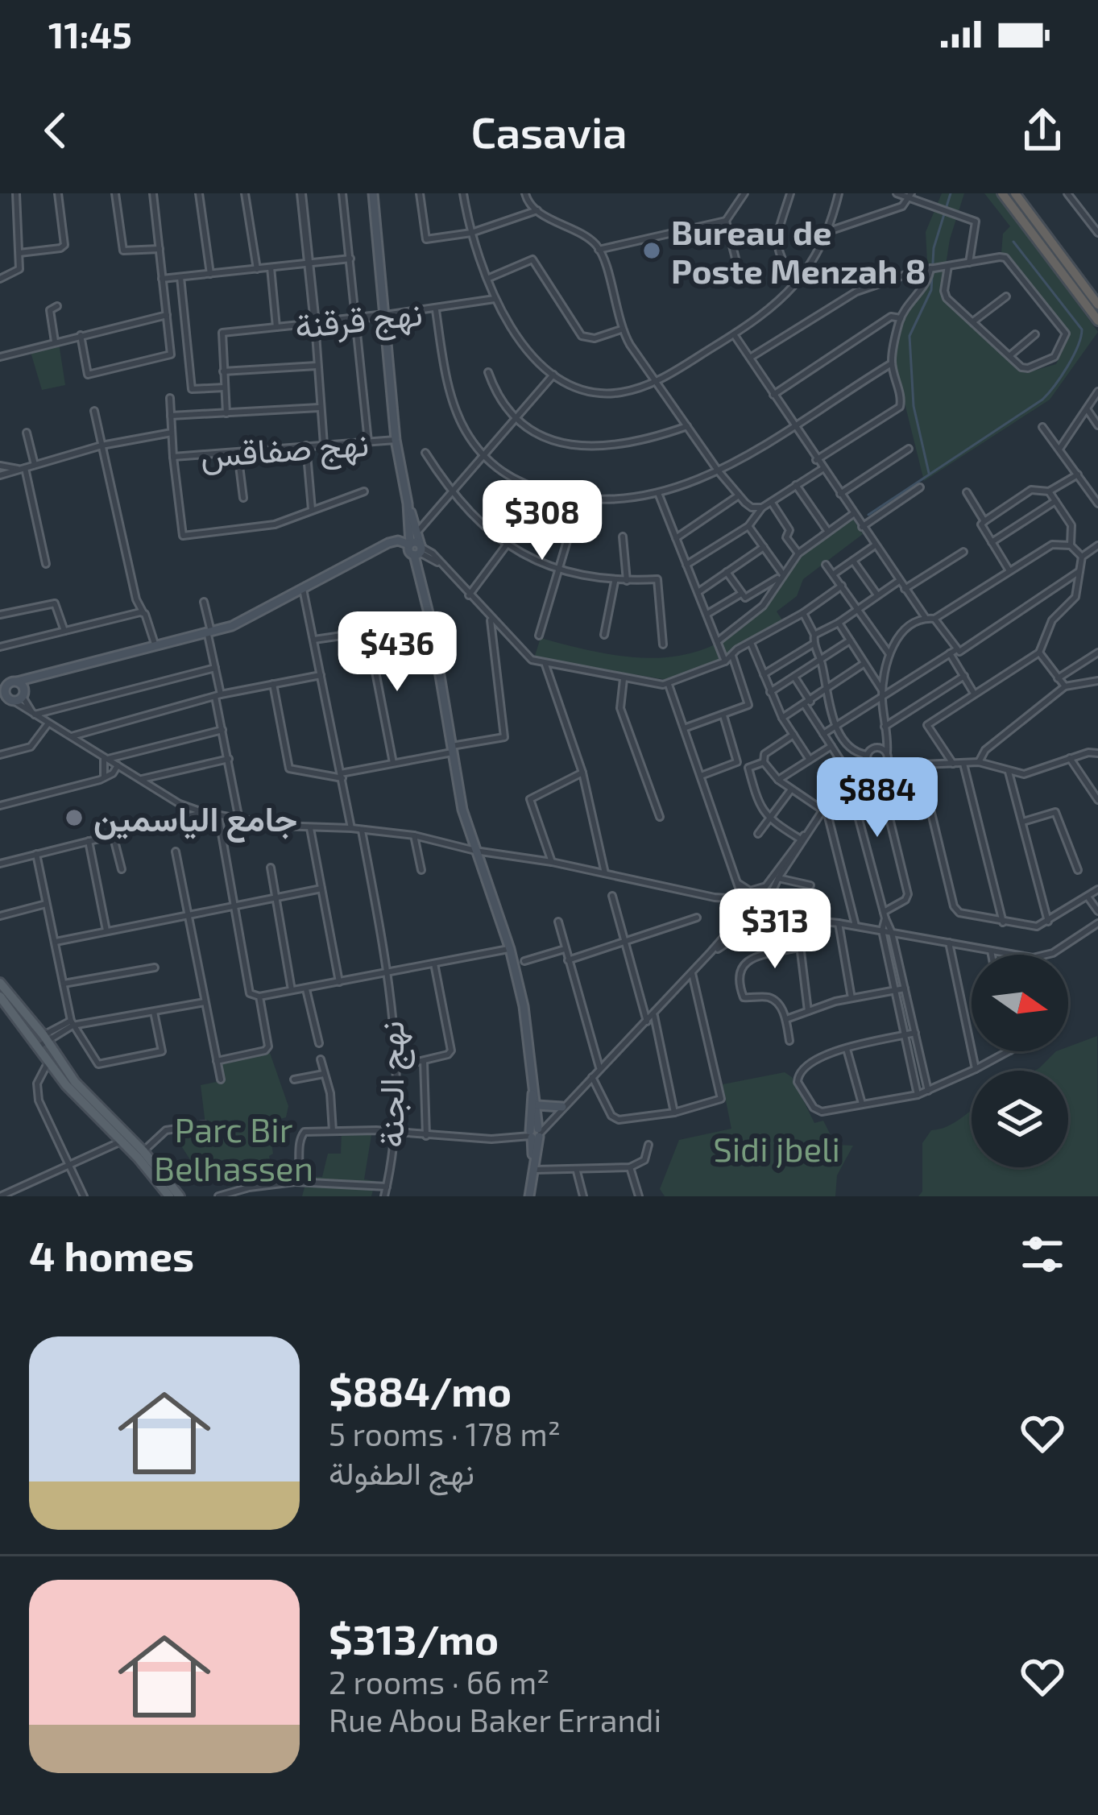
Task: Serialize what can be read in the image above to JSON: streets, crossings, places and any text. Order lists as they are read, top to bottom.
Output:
{
  "streets": {
    "street": ["نهج قرقنة", "نهج صفاقس", "نهج الجنة"]
  },
  "parks": ["Parc Bir Belhassen", "Sidi jbeli"],
  "places": ["Bureau de Poste Menzah 8", "جامع الياسمين"],
  "north": "right",
  "page": {
    "status": "11:45",
    "header": "Casavia",
    "price": [
      "$308",
      "$436",
      "$884",
      "$313"
    ],
    "heading": "4 homes",
    "list": [
      {
        "name": "$884/mo",
        "note": "5 rooms · 178 m² · نهج الطفولة"
      },
      {
        "name": "$313/mo",
        "note": "2 rooms · 66 m² · Rue Abou Baker Errandi"
      }
    ]
  }
}
